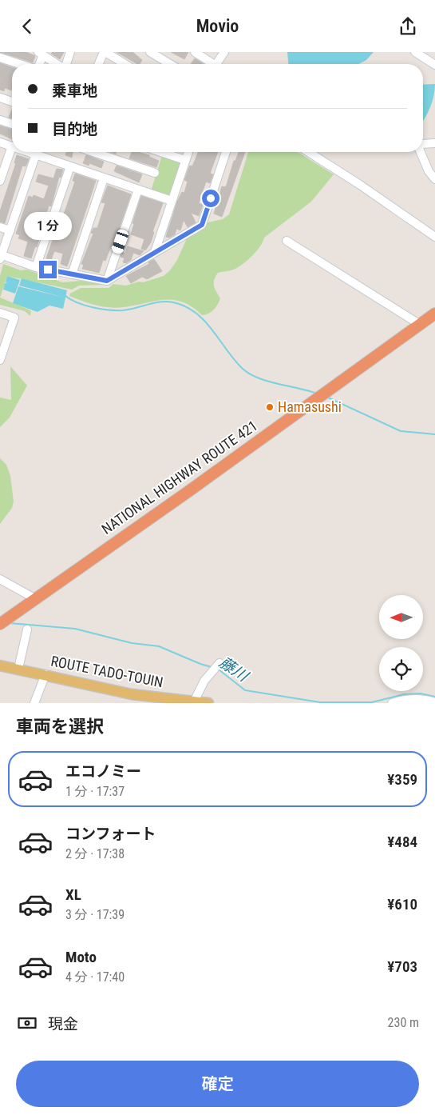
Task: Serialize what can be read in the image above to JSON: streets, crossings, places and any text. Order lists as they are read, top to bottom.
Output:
{
  "streets": {
    "highway": ["NATIONAL HIGHWAY ROUTE 421"],
    "main road": ["ROUTE TADO-TOUIN"]
  },
  "water": ["藤川"],
  "places": ["Hamasushi"],
  "north": "left",
  "page": {
    "header": "Movio",
    "banner": ["乗車地", "目的地"],
    "bubble": "1 分",
    "heading": "車両を選択",
    "list": [
      {
        "name": "エコノミー",
        "note": "1 分 · 17:37",
        "value": "¥359"
      },
      {
        "name": "コンフォート",
        "note": "2 分 · 17:38",
        "value": "¥484"
      },
      {
        "name": "XL",
        "note": "3 分 · 17:39",
        "value": "¥610"
      },
      {
        "name": "Moto",
        "note": "4 分 · 17:40",
        "value": "¥703"
      }
    ],
    "pay": ["現金", "230 m"],
    "buttons": "確定"
  }
}
